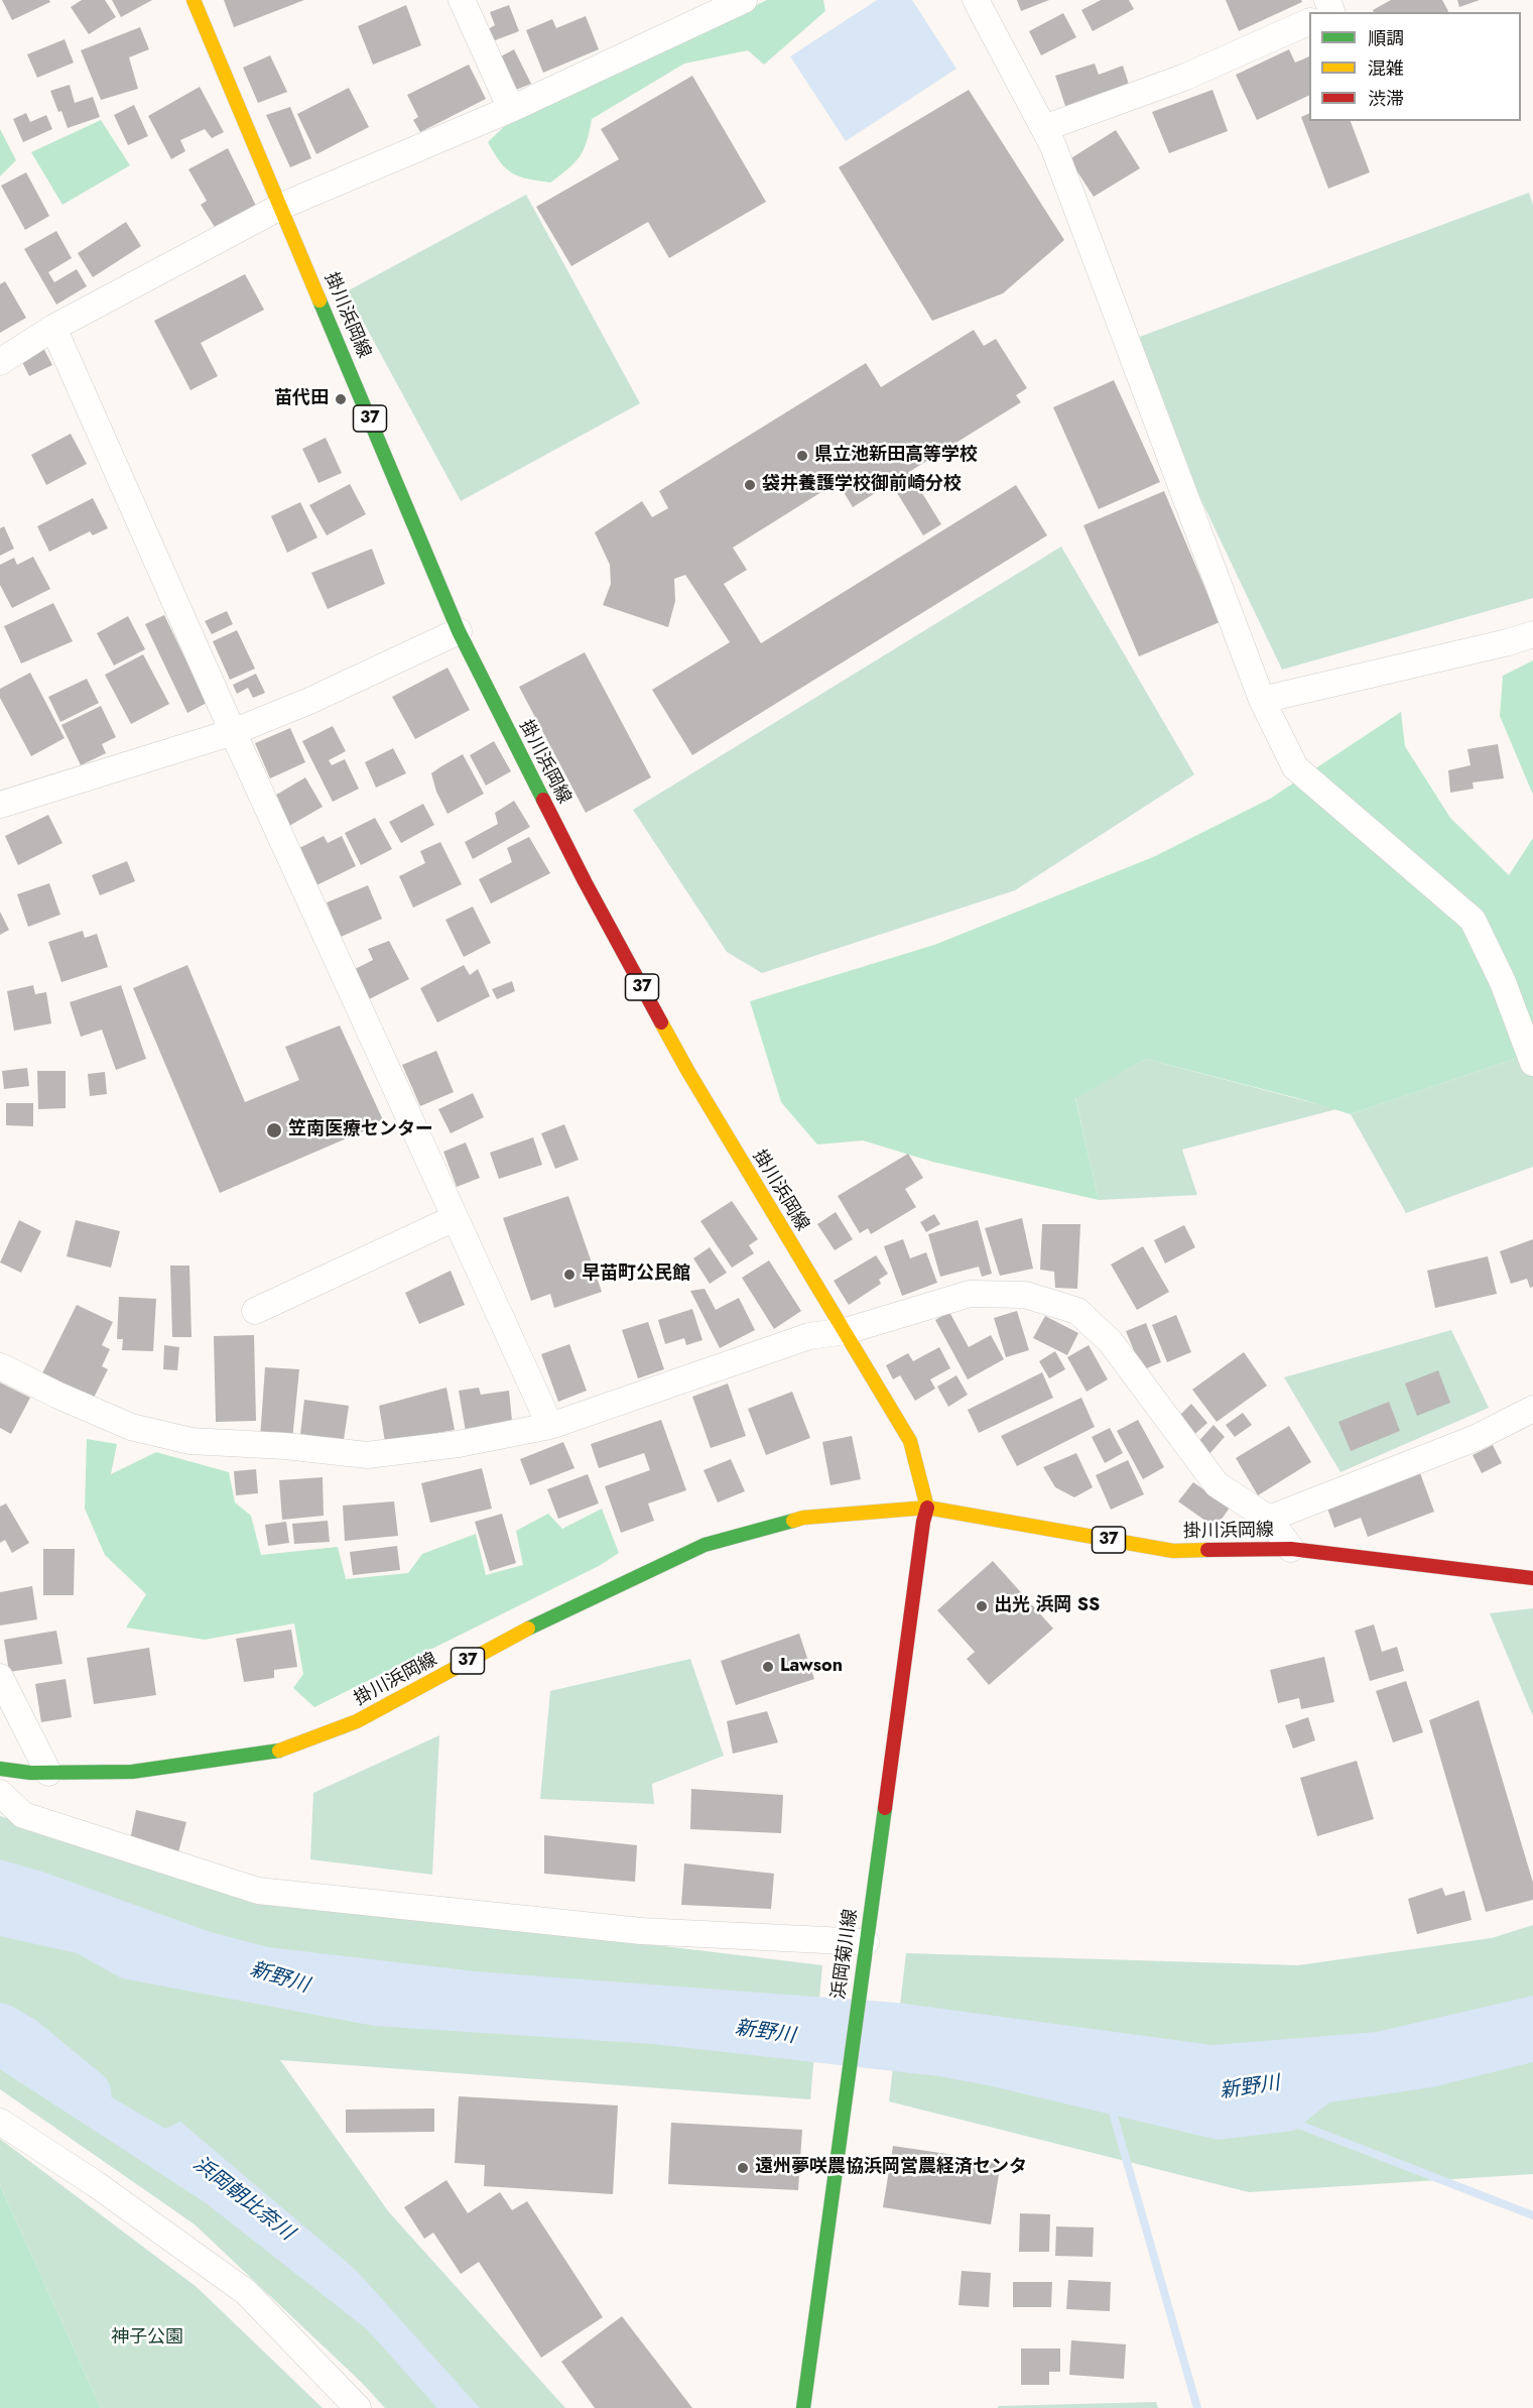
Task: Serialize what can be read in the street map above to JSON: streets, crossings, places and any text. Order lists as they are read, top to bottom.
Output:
{
  "streets": {
    "main road": ["掛川浜岡線", "37", "浜岡菊川線"]
  },
  "crossings": [
    ["掛川浜岡線", "浜岡菊川線"]
  ],
  "water": ["新野川", "浜岡朝比奈川"],
  "parks": ["神子公園"],
  "places": [
    "苗代田",
    "県立池新田高等学校",
    "袋井養護学校御前崎分校",
    "笠南医療センター",
    "早苗町公民館",
    "出光 浜岡 SS",
    "Lawson",
    "遠州夢咲農協浜岡営農経済センタ"
  ],
  "legend": ["順調", "混雑", "渋滞"]
}
